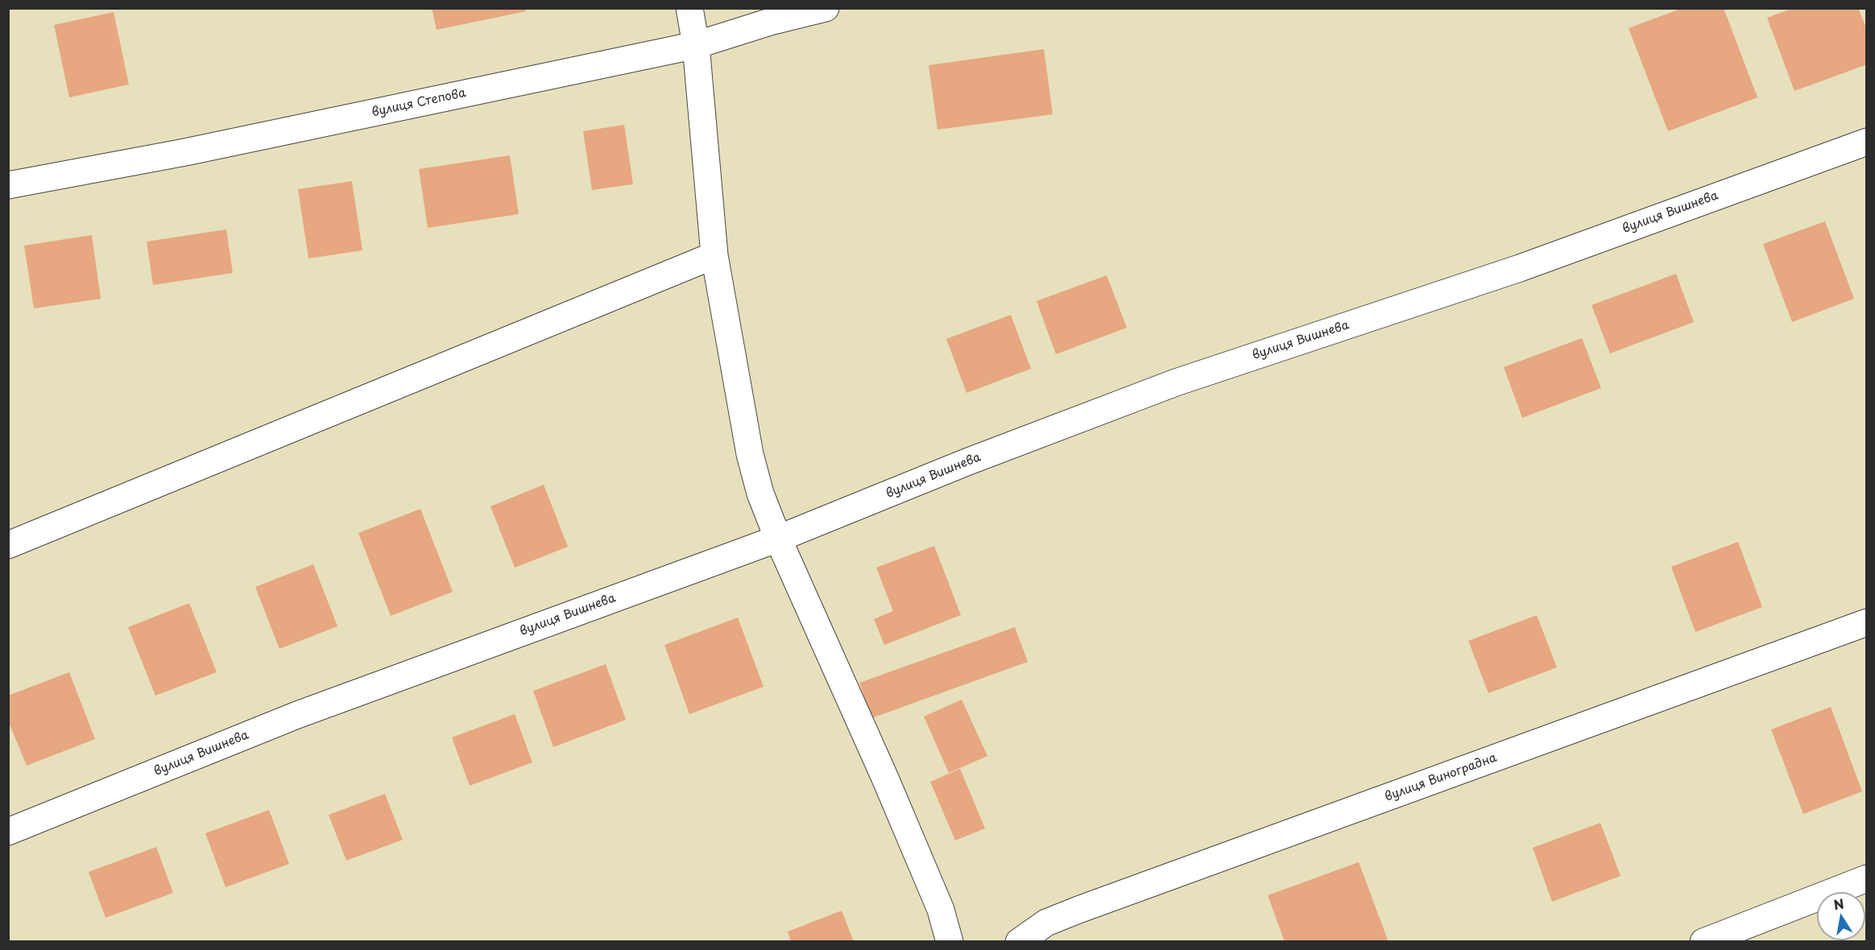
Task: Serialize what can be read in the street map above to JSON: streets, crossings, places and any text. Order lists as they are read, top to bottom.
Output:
{
  "streets": {
    "street": ["вулиця Степова", "вулиця Вишнева", "вулиця Виноградна"]
  },
  "north": "top"
}
